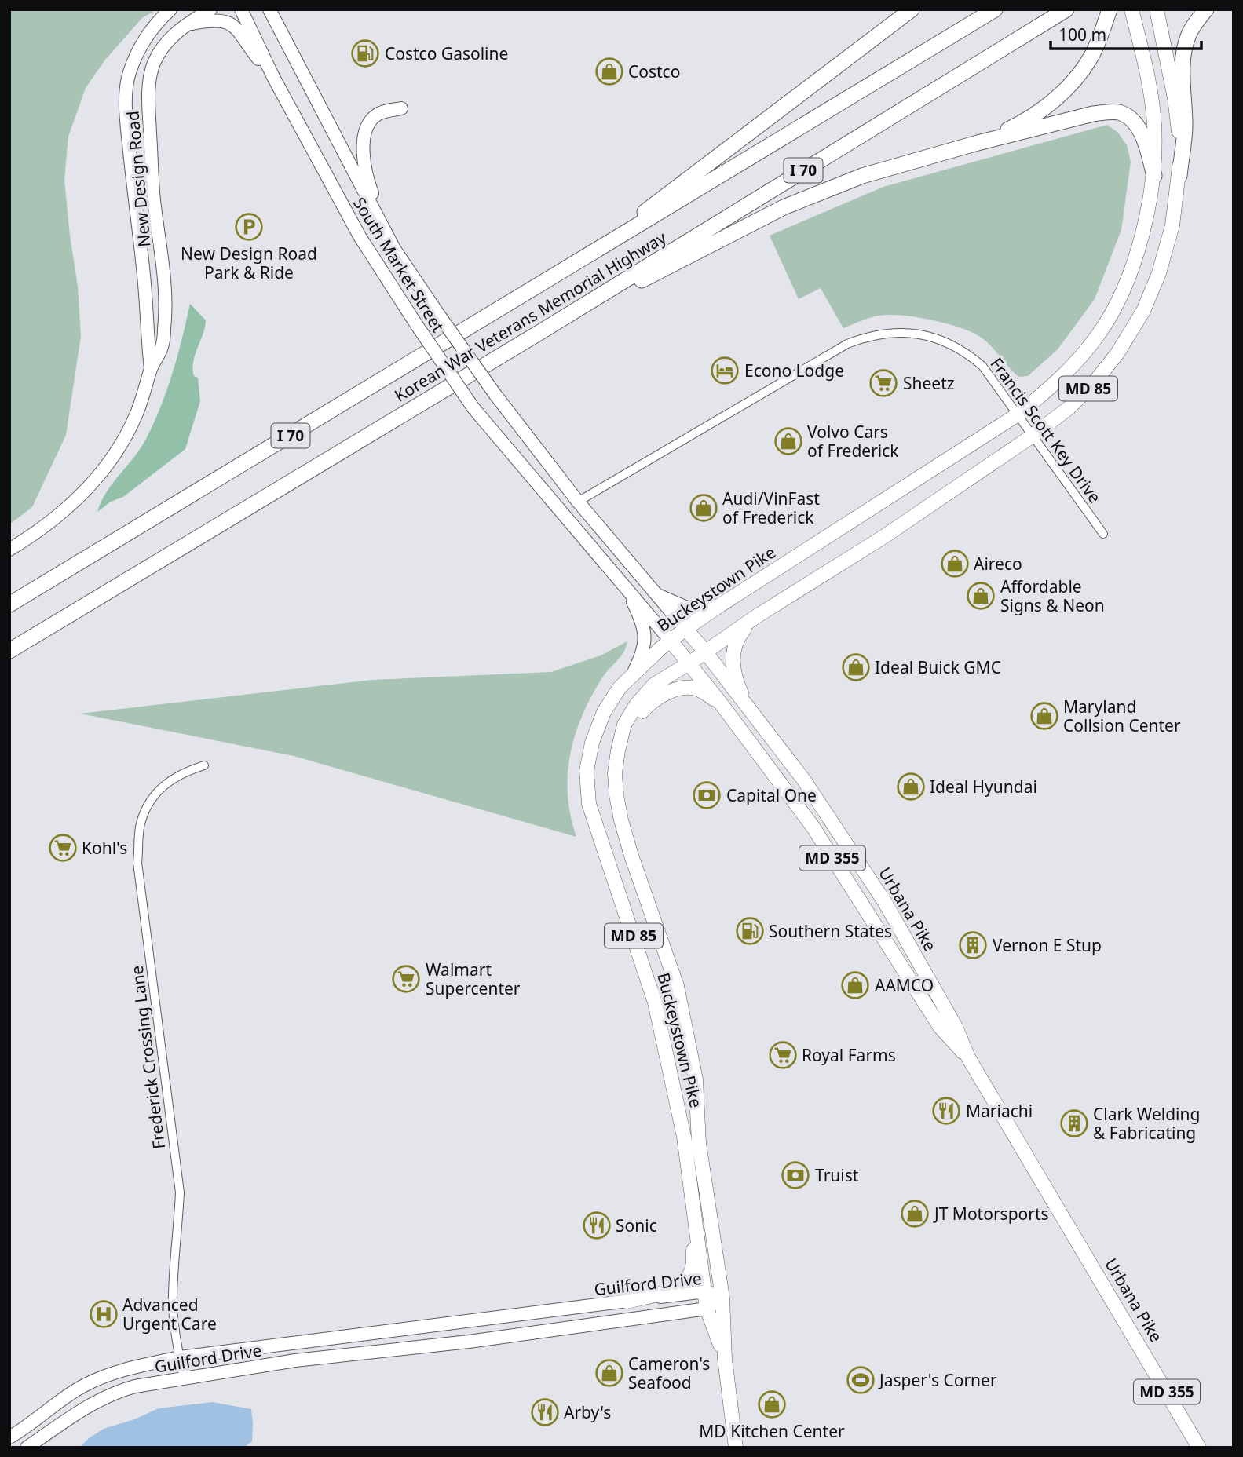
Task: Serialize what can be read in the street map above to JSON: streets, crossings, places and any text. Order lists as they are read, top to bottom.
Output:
{
  "streets": {
    "highway": ["I 70", "Korean War Veterans Memorial Highway"],
    "main road": [
      "New Design Road",
      "South Market Street",
      "MD 85",
      "Buckeystown Pike",
      "MD 355",
      "Urbana Pike",
      "Guilford Drive"
    ],
    "street": ["Francis Scott Key Drive", "Frederick Crossing Lane"]
  },
  "crossings": [
    ["South Market Street", "Francis Scott Key Drive"],
    ["South Market Street", "Buckeystown Pike"],
    ["South Market Street", "Urbana Pike"],
    ["Francis Scott Key Drive", "Buckeystown Pike"],
    ["Buckeystown Pike", "Urbana Pike"],
    ["Buckeystown Pike", "Guilford Drive"],
    ["Frederick Crossing Lane", "Guilford Drive"]
  ],
  "places": {
    "fuel station": ["Costco Gasoline", "Southern States"],
    "shop": [
      "Costco",
      "Volvo Cars of Frederick",
      "Audi/VinFast of Frederick",
      "Aireco",
      "Affordable Signs & Neon",
      "Ideal Buick GMC",
      "Maryland Collsion Center",
      "Ideal Hyundai",
      "AAMCO",
      "JT Motorsports",
      "Cameron's Seafood",
      "MD Kitchen Center"
    ],
    "parking": ["New Design Road Park & Ride"],
    "hotel": ["Econo Lodge"],
    "supermarket": [
      "Sheetz",
      "Kohl's",
      "Walmart Supercenter",
      "Royal Farms"
    ],
    "bank": ["Capital One", "Truist"],
    "building": ["Vernon E Stup", "Clark Welding & Fabricating"],
    "restaurant": ["Mariachi", "Sonic", "Arby's"],
    "hospital": ["Advanced Urgent Care"],
    "sports": ["Jasper's Corner"]
  },
  "scale_bar": "100 m"
}
